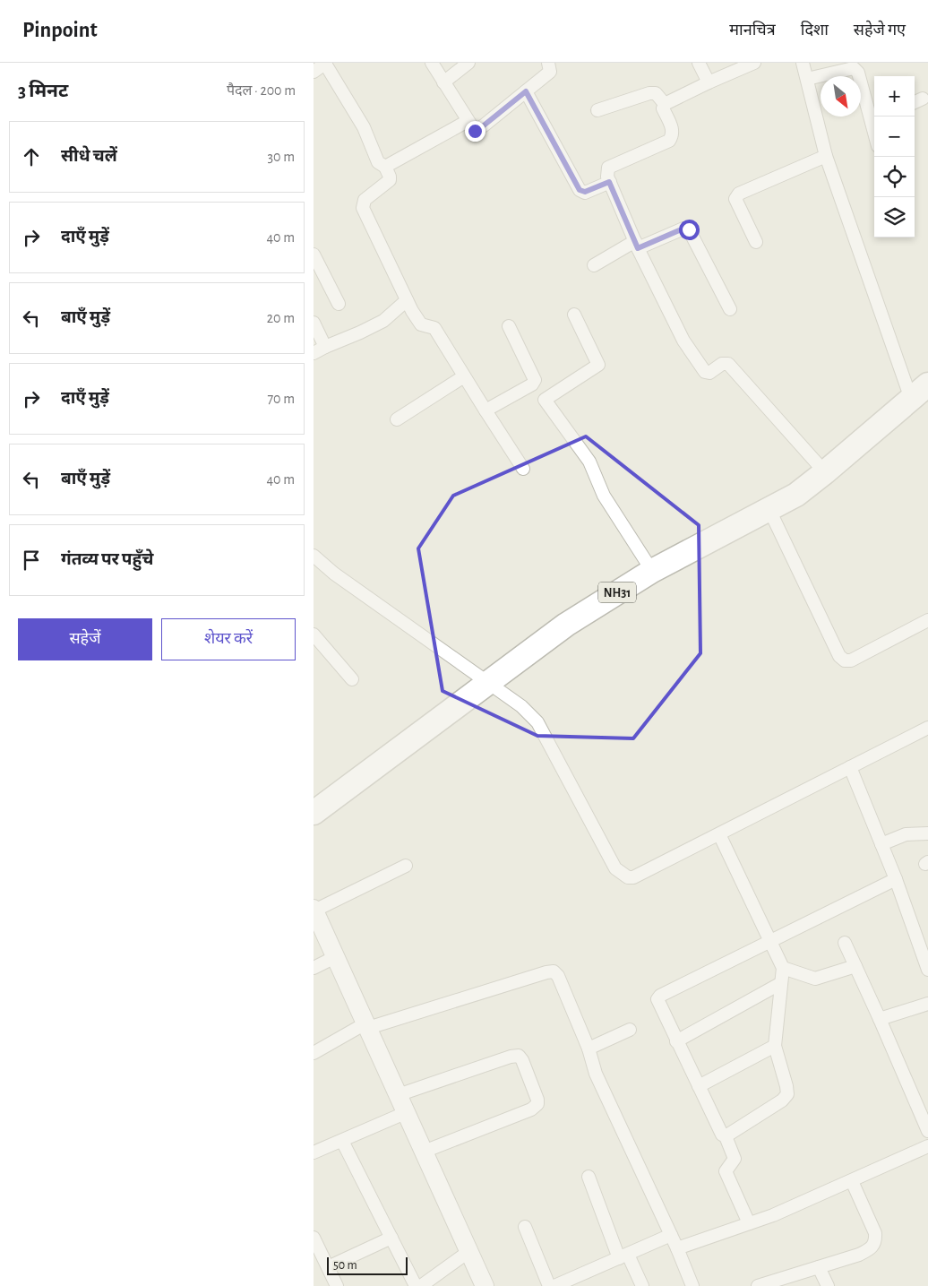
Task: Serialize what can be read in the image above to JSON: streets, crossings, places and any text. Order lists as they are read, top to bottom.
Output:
{
  "streets": {
    "highway": ["NH31"]
  },
  "scale_bar": "50 m",
  "north": "bottom right",
  "page": {
    "header": "Pinpoint",
    "nav": ["मानचित्र", "दिशा", "सहेजे गए"],
    "heading": ["3 मिनट", "पैदल · 200 m"],
    "map_buttons": ["+", "−"],
    "list": [
      ["सीधे चलें", "30 m"],
      ["दाएँ मुड़ें", "40 m"],
      ["बाएँ मुड़ें", "20 m"],
      ["दाएँ मुड़ें", "70 m"],
      ["बाएँ मुड़ें", "40 m"],
      "गंतव्य पर पहुँचे"
    ],
    "buttons": ["सहेजें", "शेयर करें"],
    "scale": "50 m"
  }
}
